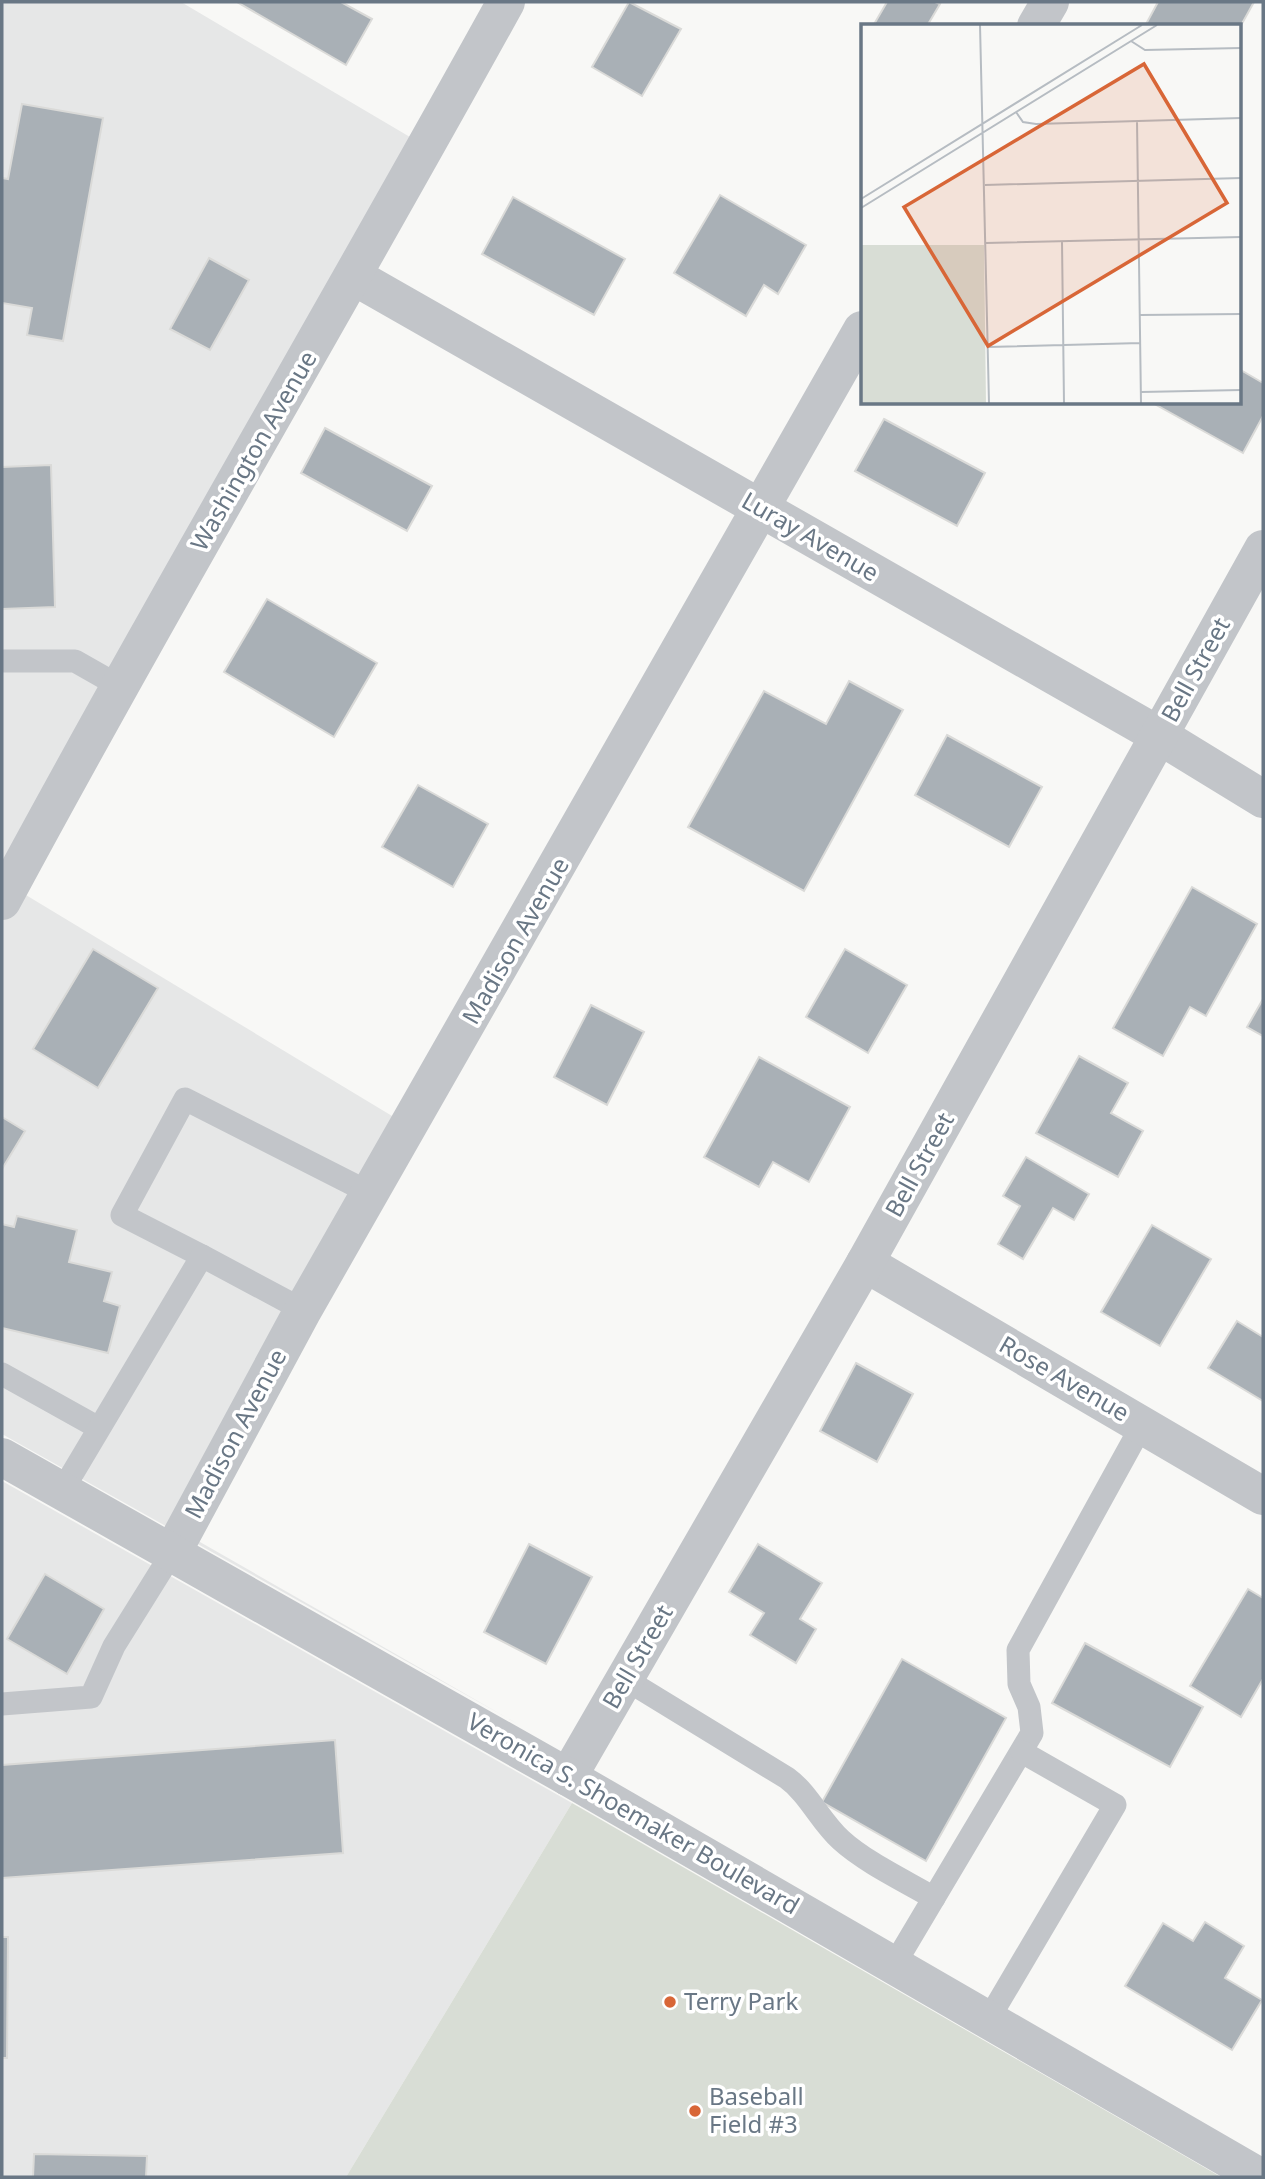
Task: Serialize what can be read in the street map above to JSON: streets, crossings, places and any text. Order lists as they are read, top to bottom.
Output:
{
  "streets": {
    "street": [
      "Washington Avenue",
      "Luray Avenue",
      "Bell Street",
      "Madison Avenue",
      "Rose Avenue",
      "Veronica S. Shoemaker Boulevard"
    ]
  },
  "crossings": [
    ["Washington Avenue", "Luray Avenue"],
    ["Luray Avenue", "Bell Street"],
    ["Luray Avenue", "Madison Avenue"],
    ["Bell Street", "Rose Avenue"],
    ["Bell Street", "Veronica S. Shoemaker Boulevard"],
    ["Madison Avenue", "Veronica S. Shoemaker Boulevard"]
  ],
  "places": ["Terry Park", "Baseball Field #3"]
}
